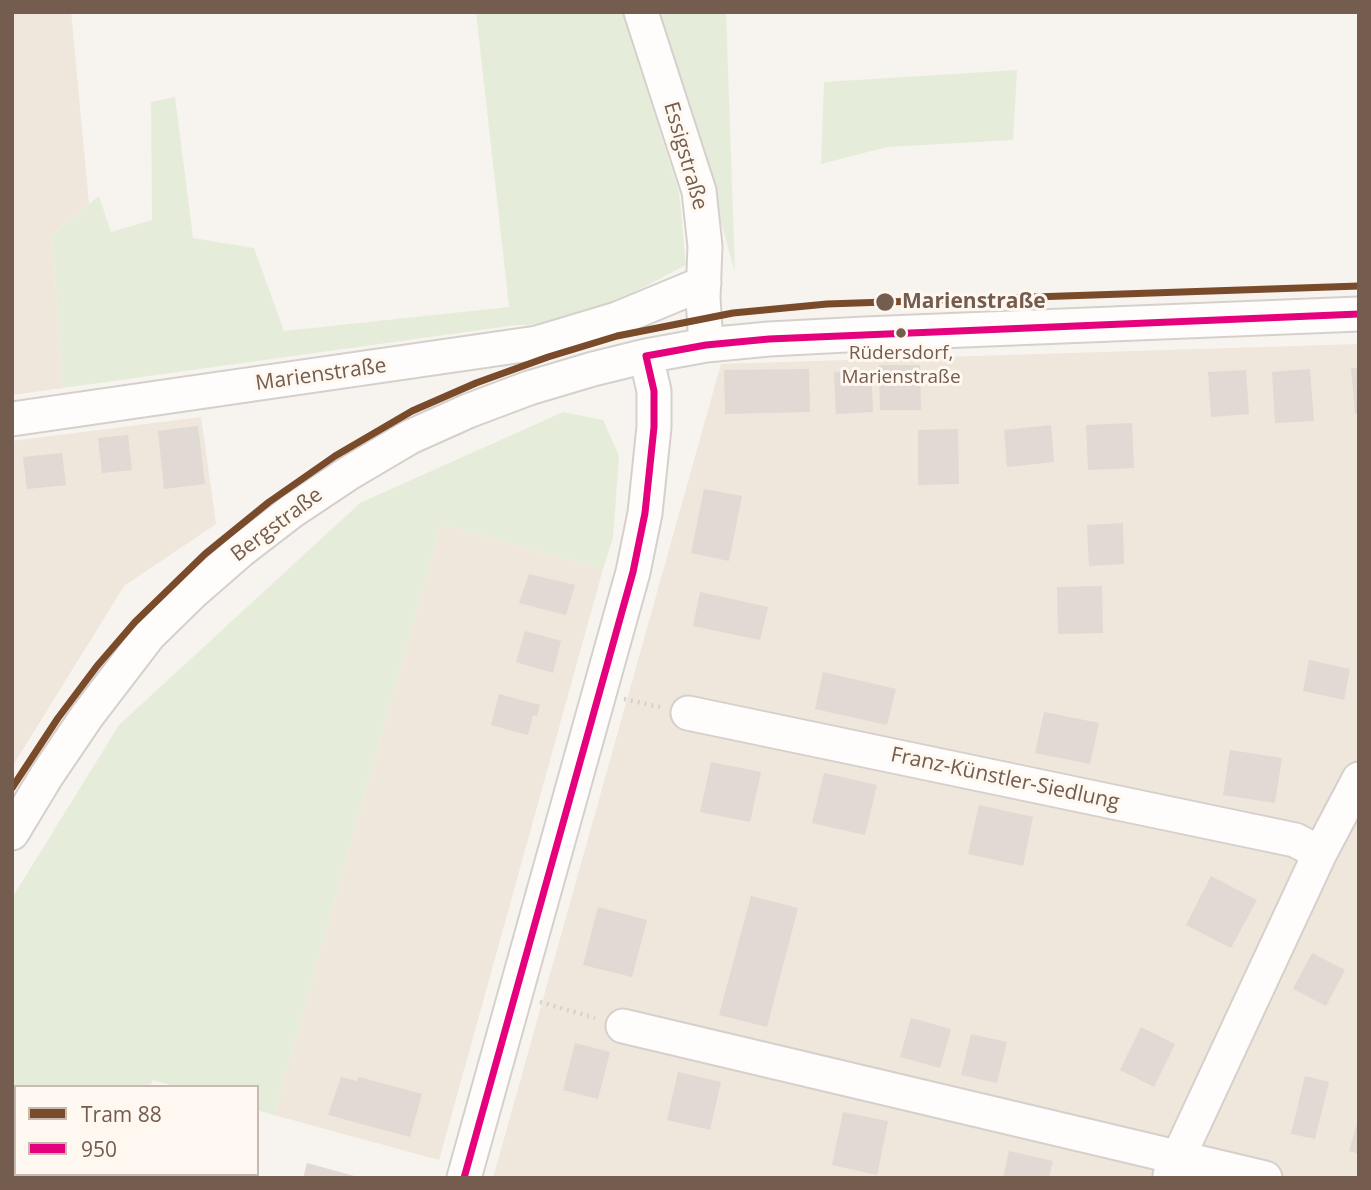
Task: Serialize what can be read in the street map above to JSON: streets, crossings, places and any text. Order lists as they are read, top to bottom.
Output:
{
  "streets": {
    "street": [
      "Essigstraße",
      "Marienstraße",
      "Bergstraße",
      "Franz-Künstler-Siedlung"
    ]
  },
  "crossings": [
    ["Essigstraße", "Marienstraße"]
  ],
  "places": ["Marienstraße", "Rüdersdorf, Marienstraße"],
  "lines": ["tram line 88", "transit line 950"],
  "legend": ["Tram 88", "950"]
}
